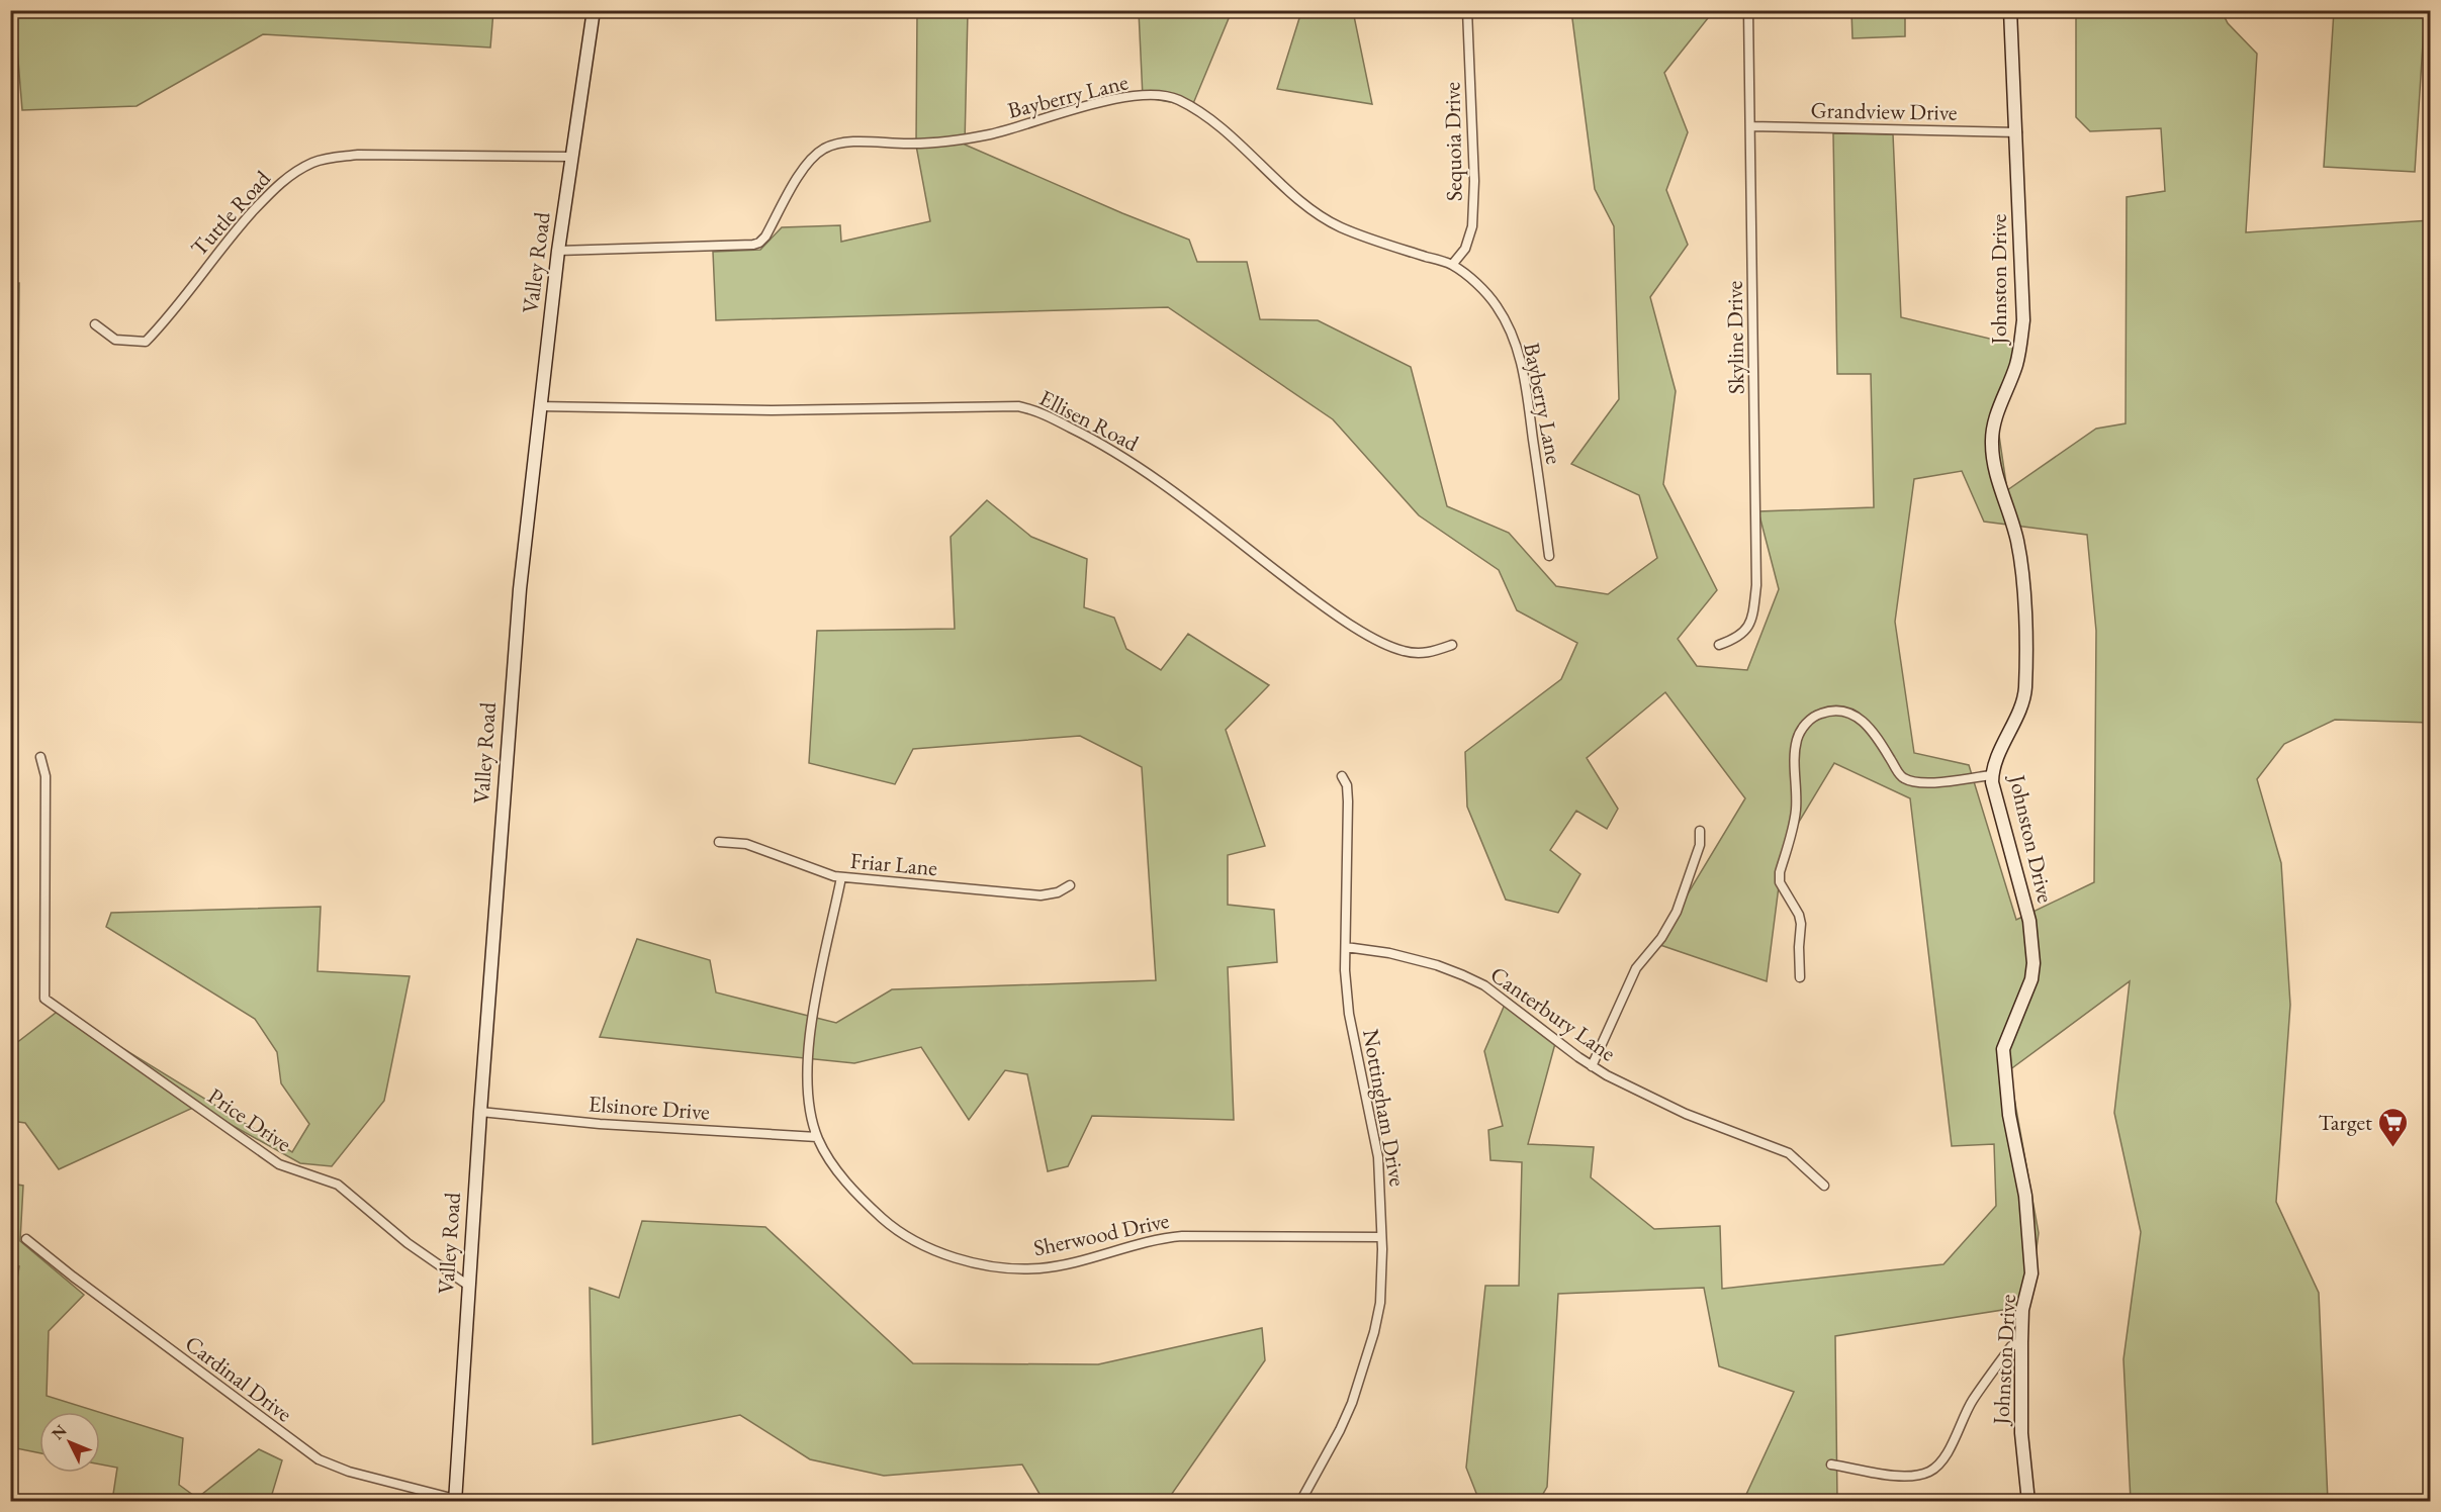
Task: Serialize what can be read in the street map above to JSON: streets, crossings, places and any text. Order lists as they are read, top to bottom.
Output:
{
  "streets": {
    "street": [
      "Bayberry Lane",
      "Grandview Drive",
      "Sequoia Drive",
      "Tuttle Road",
      "Valley Road",
      "Johnston Drive",
      "Skyline Drive",
      "Ellisen Road",
      "Friar Lane",
      "Canterbury Lane",
      "Elsinore Drive",
      "Nottingham Drive",
      "Price Drive",
      "Sherwood Drive",
      "Cardinal Drive"
    ]
  },
  "crossings": [
    ["Bayberry Lane", "Sequoia Drive"],
    ["Bayberry Lane", "Valley Road"],
    ["Grandview Drive", "Johnston Drive"],
    ["Grandview Drive", "Skyline Drive"],
    ["Tuttle Road", "Valley Road"],
    ["Valley Road", "Ellisen Road"],
    ["Valley Road", "Elsinore Drive"],
    ["Valley Road", "Price Drive"],
    ["Valley Road", "Cardinal Drive"],
    ["Friar Lane", "Sherwood Drive"],
    ["Canterbury Lane", "Nottingham Drive"],
    ["Elsinore Drive", "Sherwood Drive"],
    ["Nottingham Drive", "Sherwood Drive"]
  ],
  "places": {
    "supermarket": ["Target"]
  },
  "north": "top left"
}
